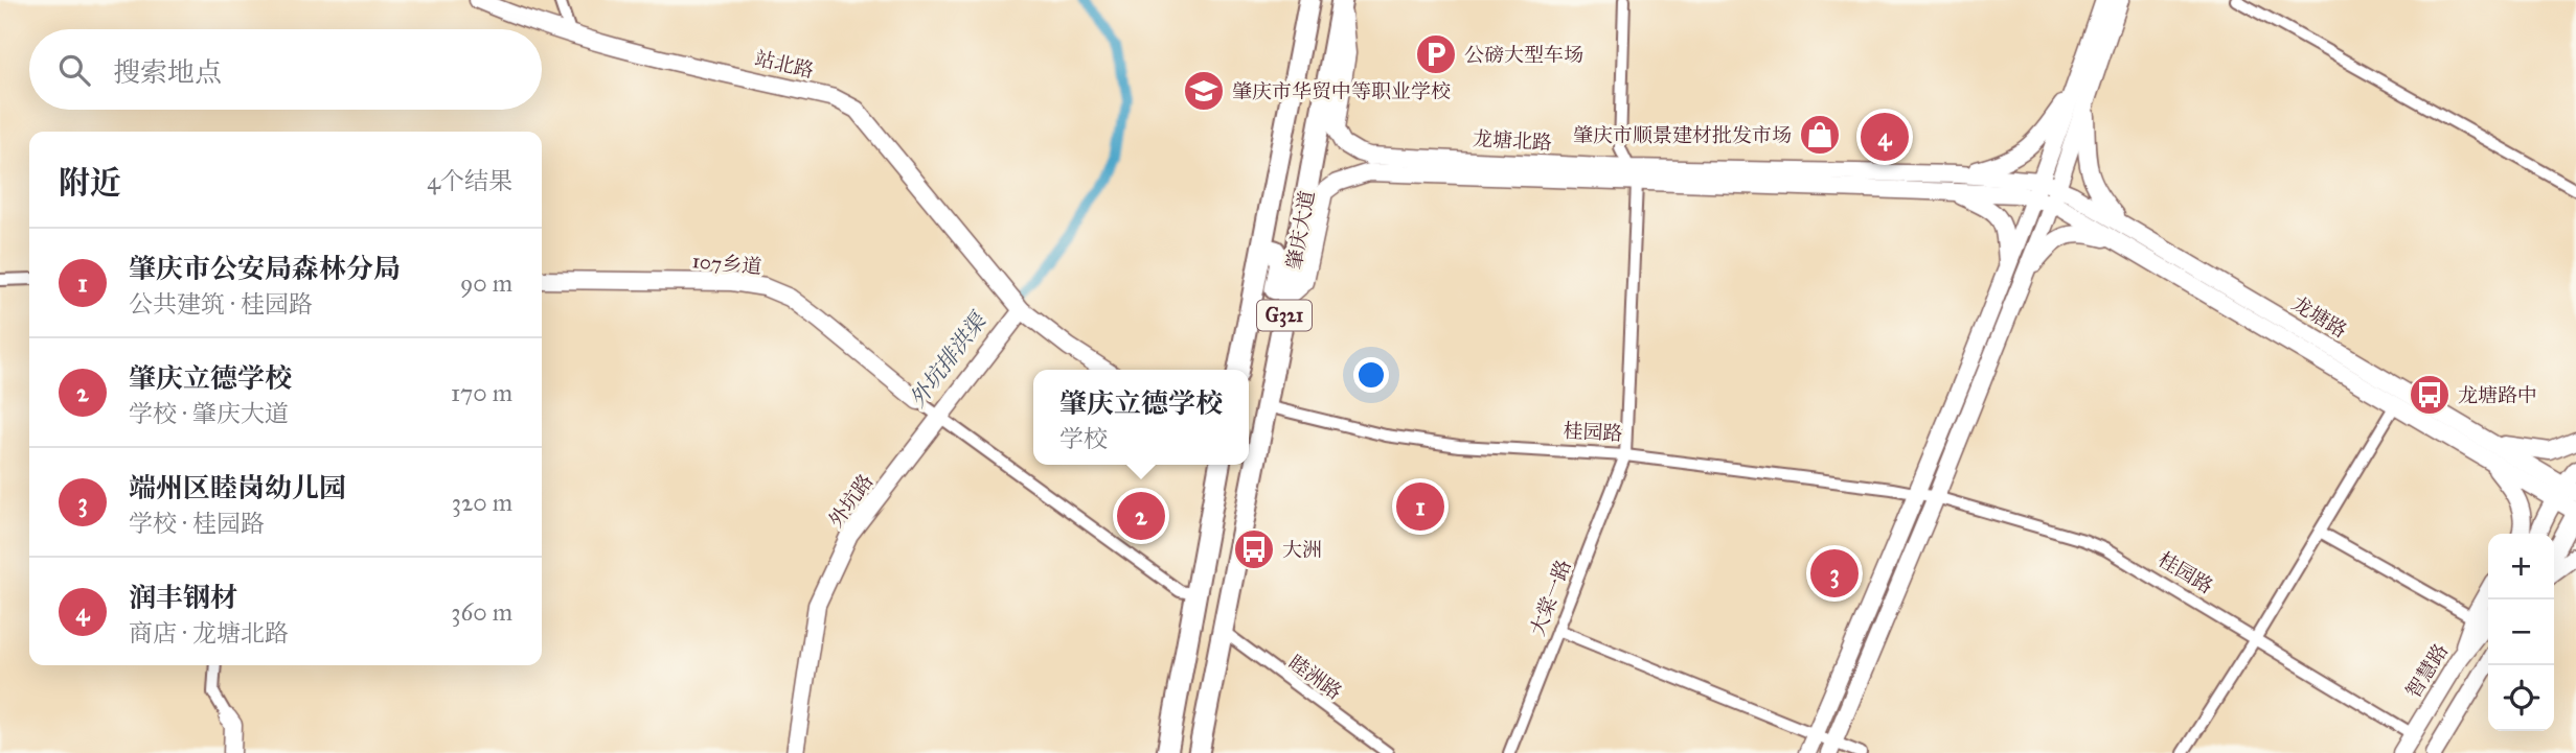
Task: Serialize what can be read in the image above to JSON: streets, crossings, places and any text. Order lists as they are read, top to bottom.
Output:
{
  "streets": {
    "highway": ["肇庆大道", "G321"],
    "main road": [
      "站北路",
      "龙塘北路",
      "107乡道",
      "龙塘路",
      "外坑路",
      "智慧路"
    ],
    "street": ["桂园路", "大棠一路", "睦洲路"]
  },
  "crossings": [
    ["站北路", "外坑路"],
    ["龙塘北路", "龙塘路"],
    ["龙塘北路", "大棠一路"],
    ["肇庆大道", "G321"],
    ["肇庆大道", "桂园路"],
    ["肇庆大道", "睦洲路"],
    ["G321", "睦洲路"],
    ["桂园路", "大棠一路"],
    ["桂园路", "智慧路"]
  ],
  "water": ["外坑排洪渠"],
  "places": {
    "parking": ["公磅大型车场"],
    "school or university": ["肇庆市华贸中等职业学校"],
    "shop": ["肇庆市顺景建材批发市场"],
    "bus stop": ["龙塘路中", "大洲"]
  },
  "page": {
    "search": "搜索地点",
    "pins": [
      "4",
      "1",
      "2",
      "3"
    ],
    "heading": ["附近", "4个结果"],
    "list": [
      {
        "mark": "1",
        "name": "肇庆市公安局森林分局",
        "note": "公共建筑 · 桂园路",
        "value": "90 m"
      },
      {
        "mark": "2",
        "name": "肇庆立德学校",
        "note": "学校 · 肇庆大道",
        "value": "170 m"
      },
      {
        "mark": "3",
        "name": "端州区睦岗幼儿园",
        "note": "学校 · 桂园路",
        "value": "320 m"
      },
      {
        "mark": "4",
        "name": "润丰钢材",
        "note": "商店 · 龙塘北路",
        "value": "360 m"
      }
    ],
    "popup": ["肇庆立德学校", "学校"],
    "map_buttons": ["+", "−"]
  }
}
